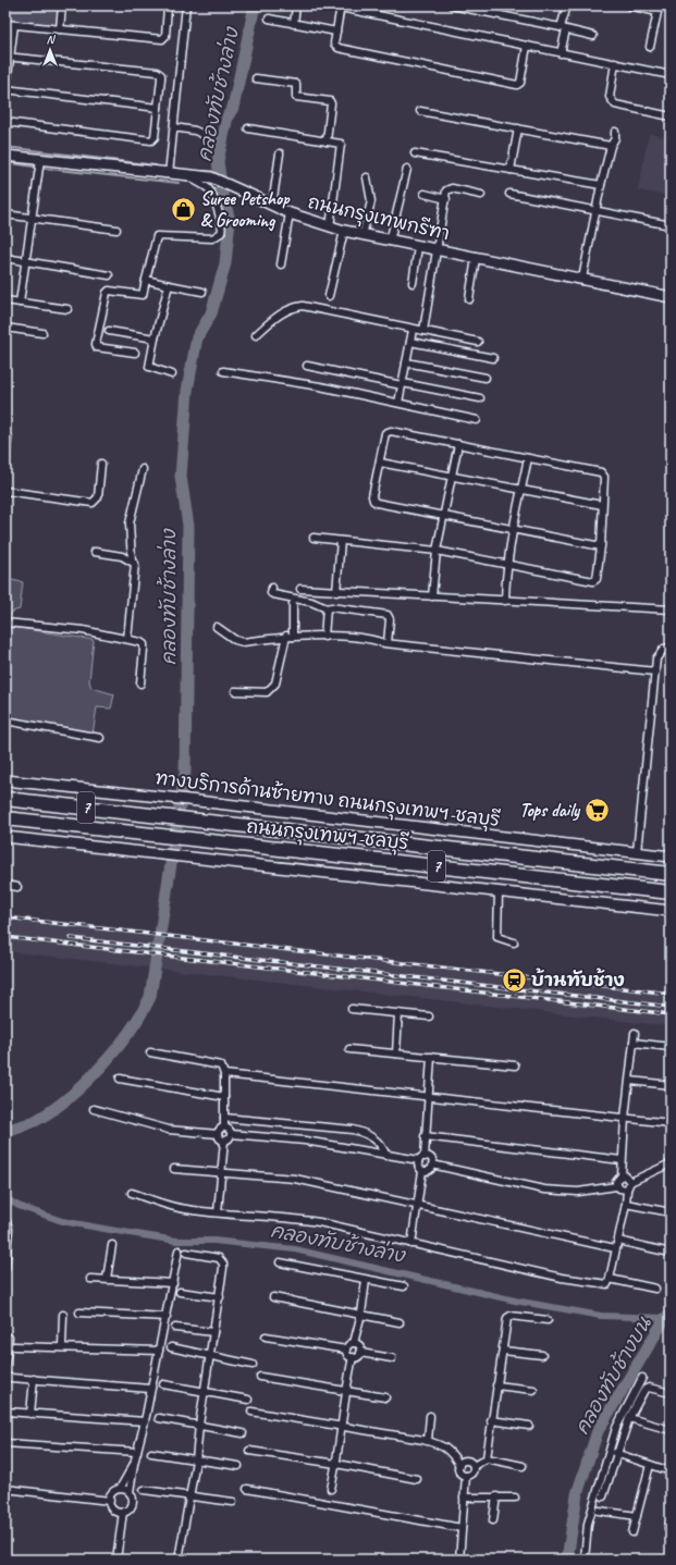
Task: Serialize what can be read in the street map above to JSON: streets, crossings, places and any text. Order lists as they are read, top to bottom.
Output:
{
  "streets": {
    "highway": ["7", "ถนนกรุงเทพฯ-ชลบุรี"],
    "main road": ["ถนนกรุงเทพกรีฑา", "ทางบริการด้านซ้ายทาง ถนนกรุงเทพฯ-ชลบุรี"]
  },
  "water": ["คลองทับช้างล่าง", "คลองทับช้างบน"],
  "places": {
    "shop": ["Suree Petshop & Grooming"],
    "supermarket": ["Tops daily"],
    "station": ["บ้านทับช้าง"]
  },
  "north": "top"
}
